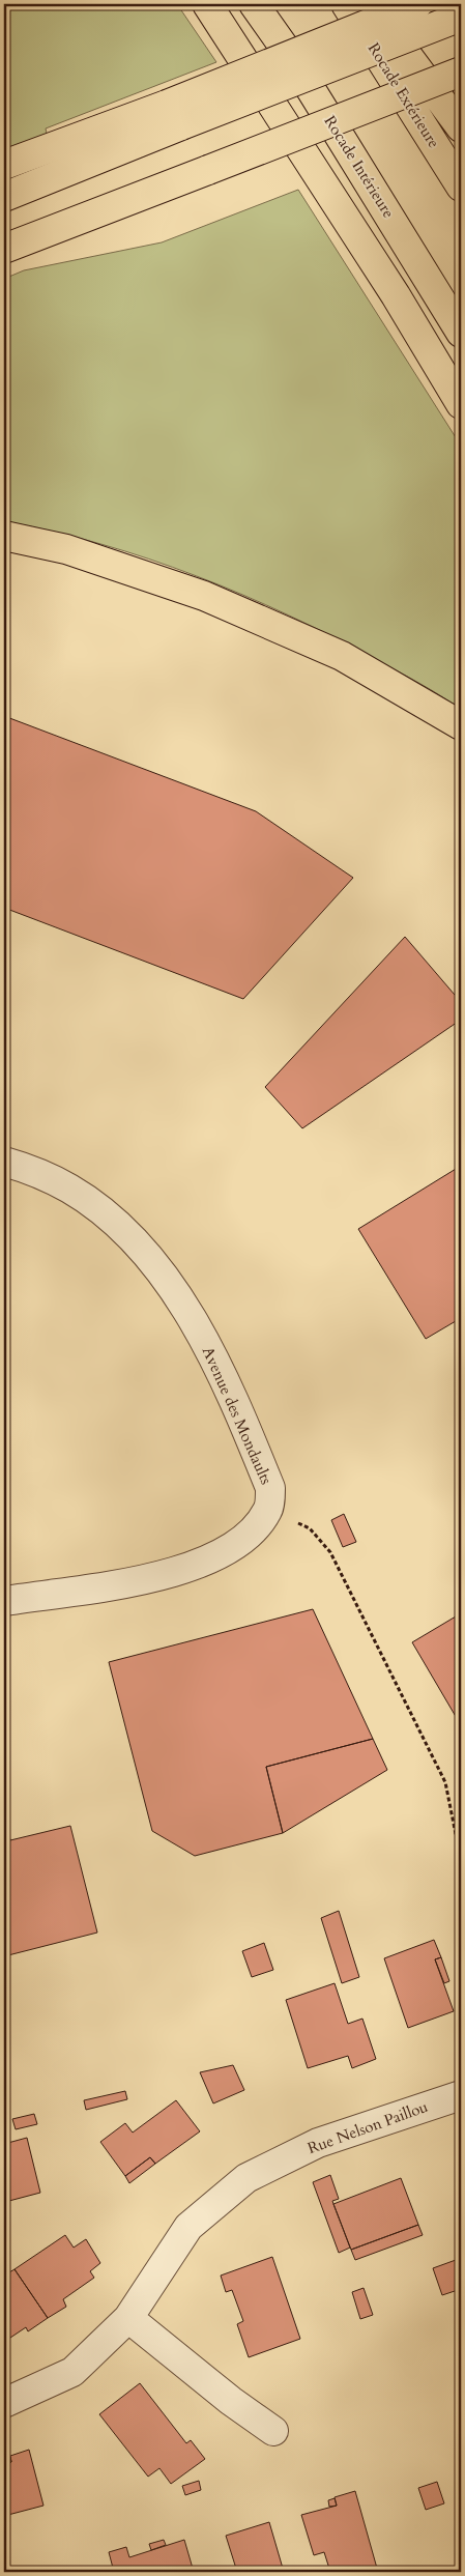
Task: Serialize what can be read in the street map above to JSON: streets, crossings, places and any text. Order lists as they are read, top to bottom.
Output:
{
  "streets": {
    "main road": ["Rocade Extérieure", "Rocade Intérieure"],
    "street": ["Avenue des Mondaults", "Rue Nelson Paillou"]
  }
}
